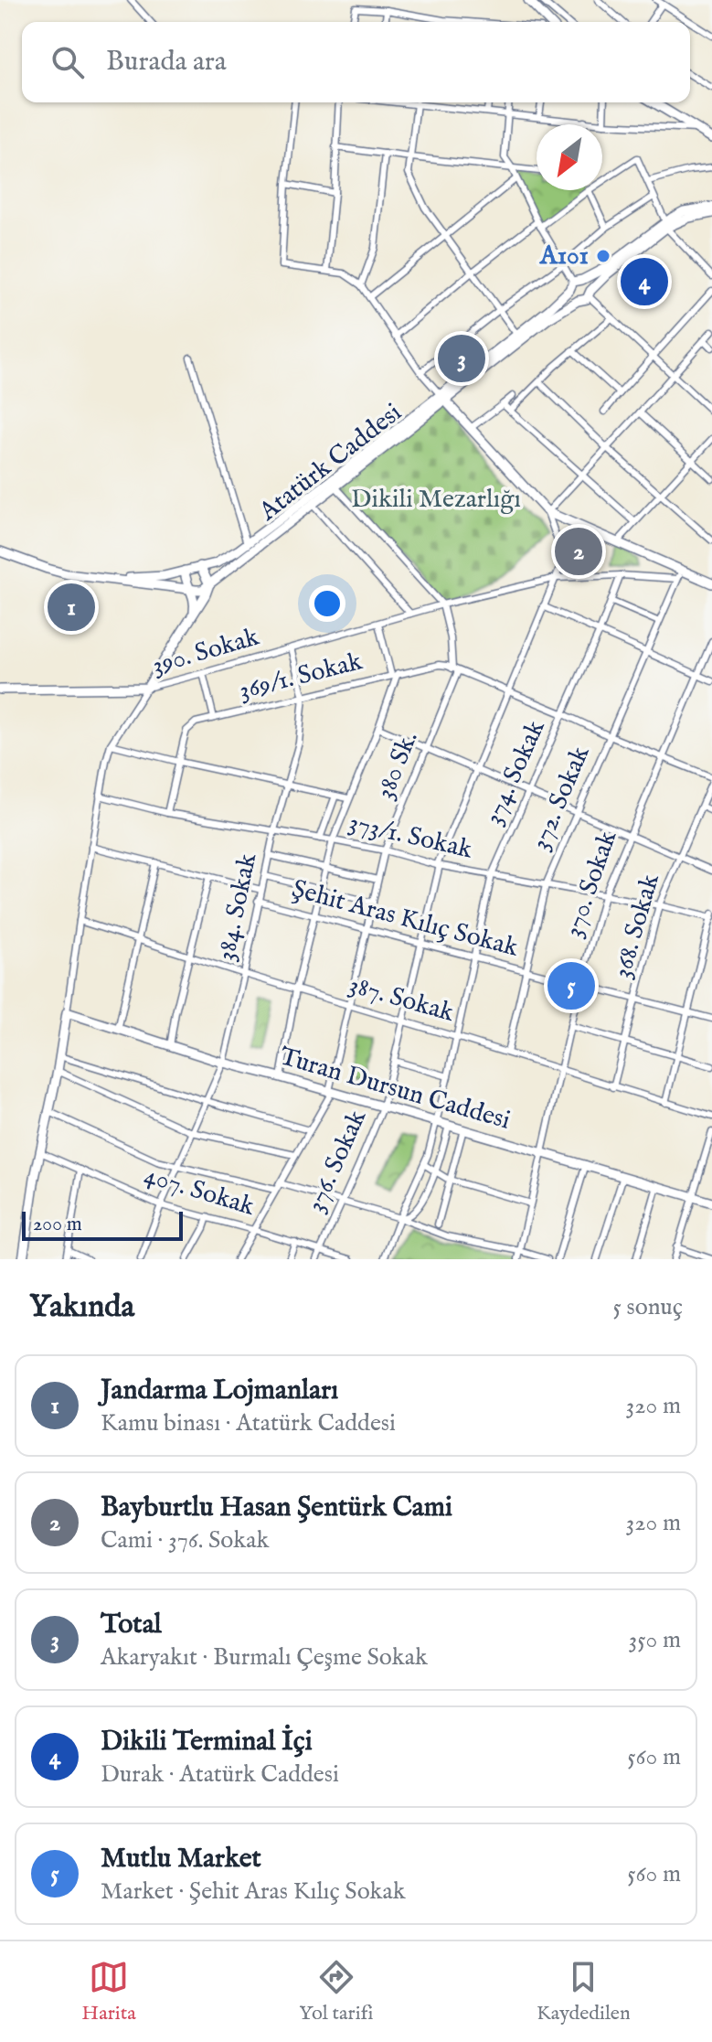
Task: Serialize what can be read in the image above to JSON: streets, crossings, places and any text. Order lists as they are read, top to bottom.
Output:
{
  "streets": {
    "main road": ["Atatürk Caddesi", "390. Sokak", "Turan Dursun Caddesi"],
    "street": [
      "369/1. Sokak",
      "380 Sk.",
      "374. Sokak",
      "372. Sokak",
      "373/1. Sokak",
      "370. Sokak",
      "384. Sokak",
      "Şehit Aras Kılıç Sokak",
      "368. Sokak",
      "387. Sokak",
      "376. Sokak",
      "407. Sokak"
    ]
  },
  "crossings": [
    ["390. Sokak", "374. Sokak"],
    ["390. Sokak", "372. Sokak"],
    ["390. Sokak", "373/1. Sokak"],
    ["390. Sokak", "384. Sokak"],
    ["390. Sokak", "387. Sokak"],
    ["390. Sokak", "Turan Dursun Caddesi"],
    ["390. Sokak", "376. Sokak"],
    ["390. Sokak", "407. Sokak"],
    ["369/1. Sokak", "380 Sk."],
    ["369/1. Sokak", "384. Sokak"],
    ["380 Sk.", "373/1. Sokak"],
    ["380 Sk.", "Şehit Aras Kılıç Sokak"],
    ["380 Sk.", "387. Sokak"],
    ["380 Sk.", "Turan Dursun Caddesi"],
    ["380 Sk.", "407. Sokak"],
    ["374. Sokak", "373/1. Sokak"],
    ["374. Sokak", "Şehit Aras Kılıç Sokak"],
    ["374. Sokak", "387. Sokak"],
    ["374. Sokak", "Turan Dursun Caddesi"],
    ["372. Sokak", "373/1. Sokak"],
    ["372. Sokak", "Şehit Aras Kılıç Sokak"],
    ["372. Sokak", "387. Sokak"],
    ["373/1. Sokak", "370. Sokak"],
    ["373/1. Sokak", "384. Sokak"],
    ["373/1. Sokak", "368. Sokak"],
    ["373/1. Sokak", "376. Sokak"],
    ["370. Sokak", "Şehit Aras Kılıç Sokak"],
    ["370. Sokak", "387. Sokak"],
    ["370. Sokak", "Turan Dursun Caddesi"],
    ["384. Sokak", "Şehit Aras Kılıç Sokak"],
    ["384. Sokak", "387. Sokak"],
    ["384. Sokak", "Turan Dursun Caddesi"],
    ["384. Sokak", "407. Sokak"],
    ["Şehit Aras Kılıç Sokak", "368. Sokak"],
    ["Şehit Aras Kılıç Sokak", "376. Sokak"],
    ["368. Sokak", "387. Sokak"],
    ["387. Sokak", "376. Sokak"],
    ["Turan Dursun Caddesi", "376. Sokak"],
    ["376. Sokak", "407. Sokak"]
  ],
  "parks": ["Dikili Mezarlığı"],
  "places": ["A101"],
  "scale_bar": "200 m",
  "north": "bottom left",
  "page": {
    "search": "Burada ara",
    "pins": [
      "4",
      "3",
      "2",
      "1",
      "5"
    ],
    "scale": "200 m",
    "heading": ["Yakında", "5 sonuç"],
    "list": [
      {
        "mark": "1",
        "name": "Jandarma Lojmanları",
        "note": "Kamu binası · Atatürk Caddesi",
        "value": "320 m"
      },
      {
        "mark": "2",
        "name": "Bayburtlu Hasan Şentürk Cami",
        "note": "Cami · 376. Sokak",
        "value": "320 m"
      },
      {
        "mark": "3",
        "name": "Total",
        "note": "Akaryakıt · Burmalı Çeşme Sokak",
        "value": "350 m"
      },
      {
        "mark": "4",
        "name": "Dikili Terminal İçi",
        "note": "Durak · Atatürk Caddesi",
        "value": "560 m"
      },
      {
        "mark": "5",
        "name": "Mutlu Market",
        "note": "Market · Şehit Aras Kılıç Sokak",
        "value": "560 m"
      }
    ],
    "nav": ["Harita", "Yol tarifi", "Kaydedilen"]
  }
}
